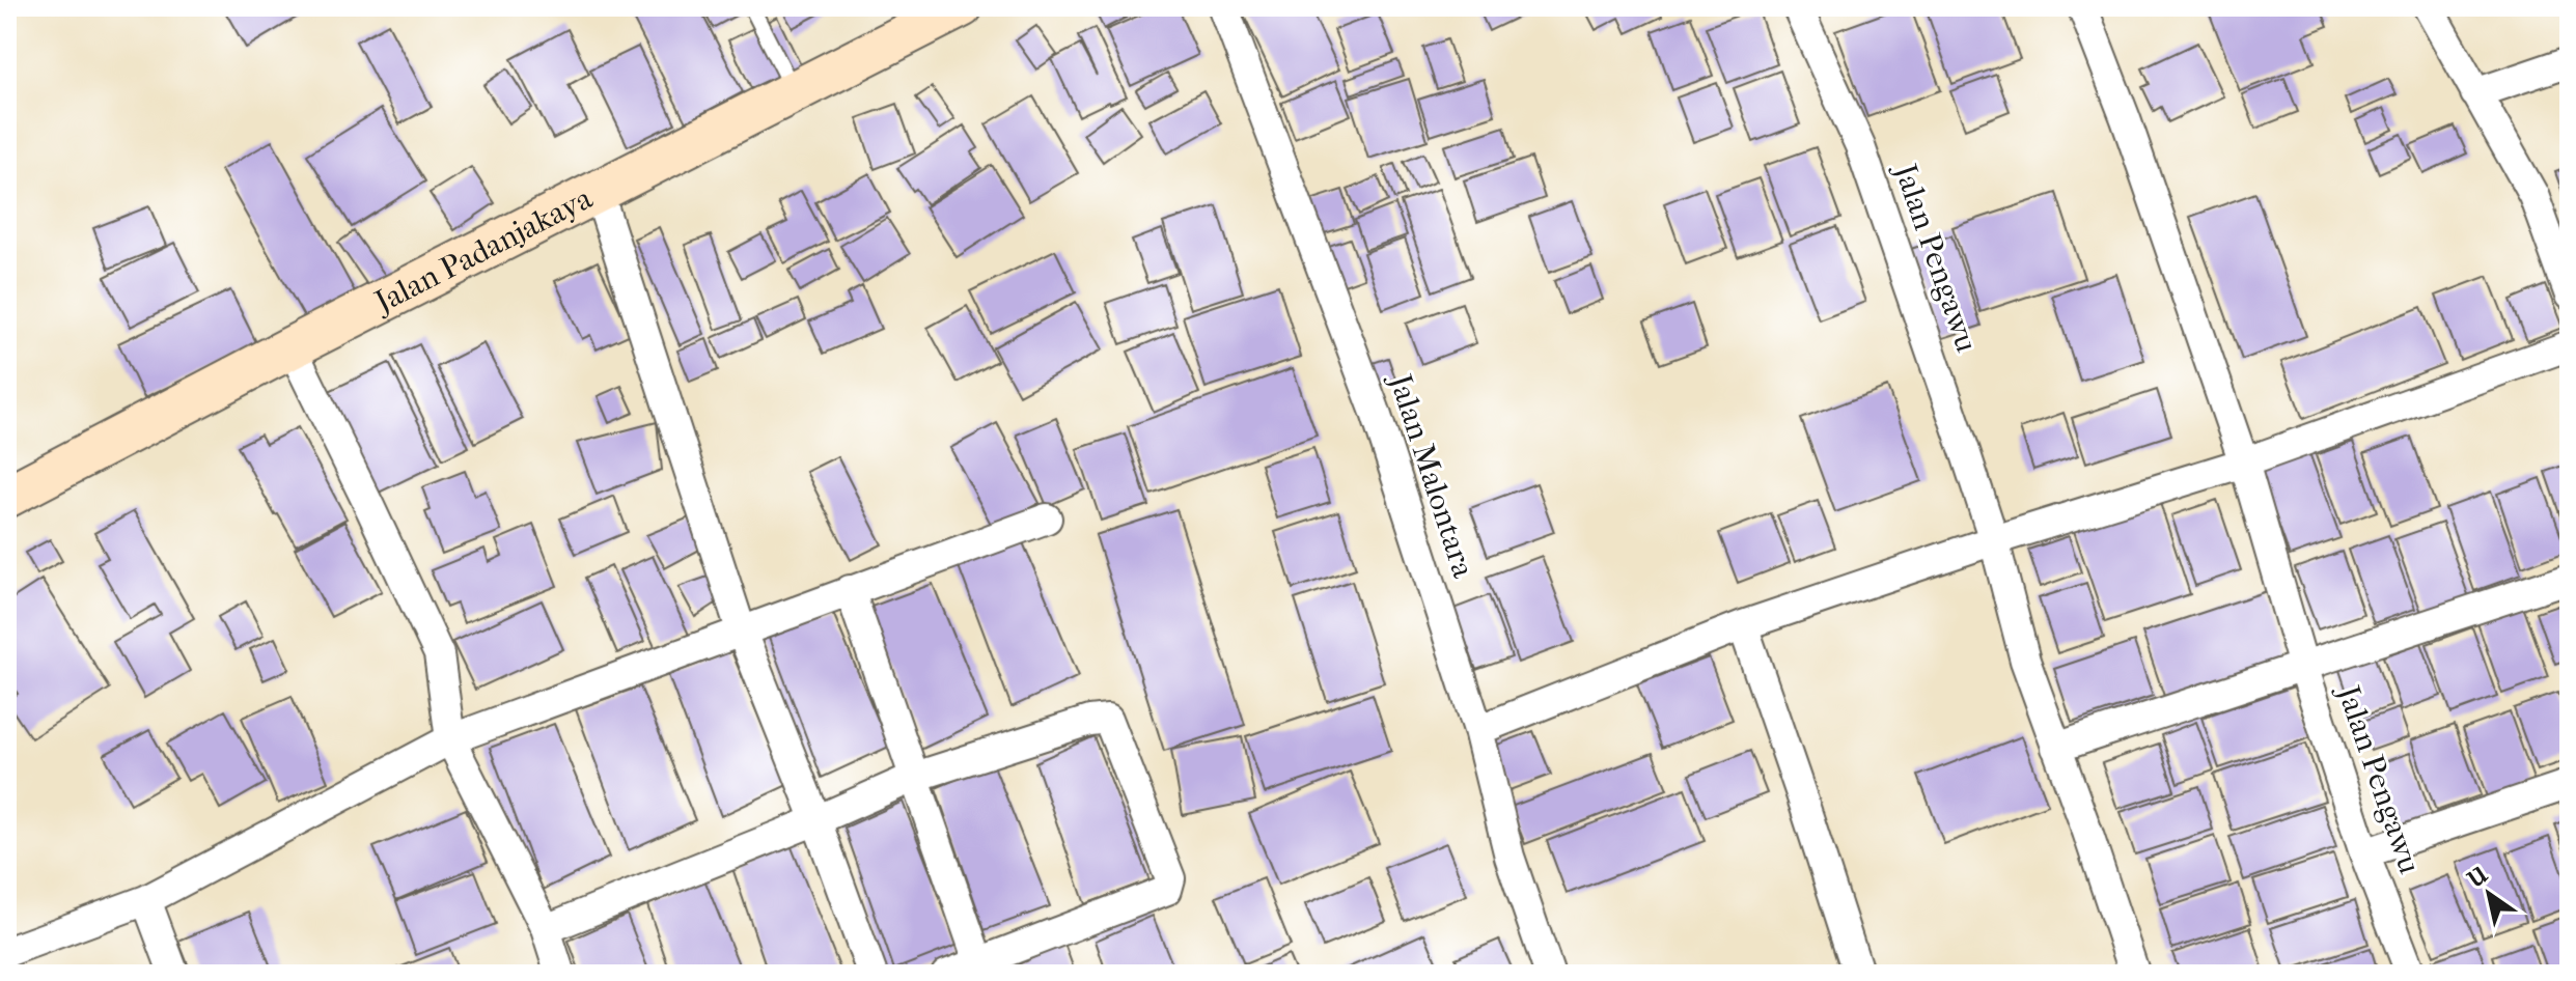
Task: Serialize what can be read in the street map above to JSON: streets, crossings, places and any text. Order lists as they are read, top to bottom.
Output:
{
  "streets": {
    "street": ["Jalan Padanjakaya", "Jalan Pengawu", "Jalan Malontara"]
  },
  "north": "top left"
}
